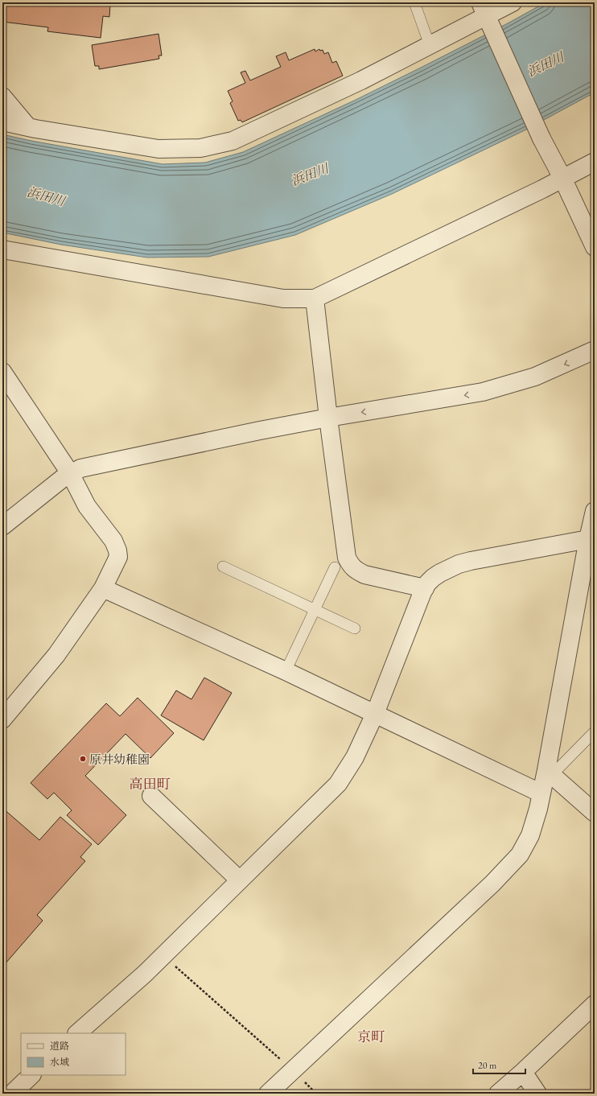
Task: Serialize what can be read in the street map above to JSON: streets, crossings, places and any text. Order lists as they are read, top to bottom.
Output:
{
  "districts": ["高田町", "京町"],
  "water": ["浜田川"],
  "places": ["原井幼稚園"],
  "legend": ["道路", "水域"],
  "scale_bar": "20 m"
}
